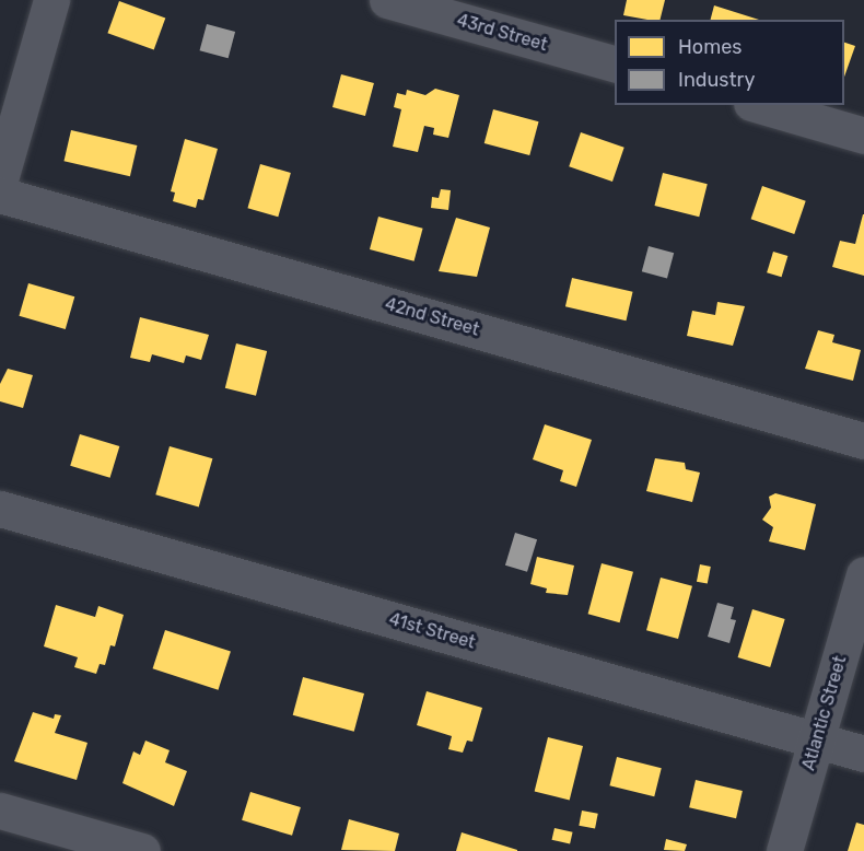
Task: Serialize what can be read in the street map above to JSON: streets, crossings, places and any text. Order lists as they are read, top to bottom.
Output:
{
  "streets": {
    "street": [
      "43rd Street",
      "42nd Street",
      "41st Street",
      "Atlantic Street"
    ]
  },
  "crossings": [
    ["41st Street", "Atlantic Street"]
  ],
  "legend": ["Homes", "Industry"]
}
